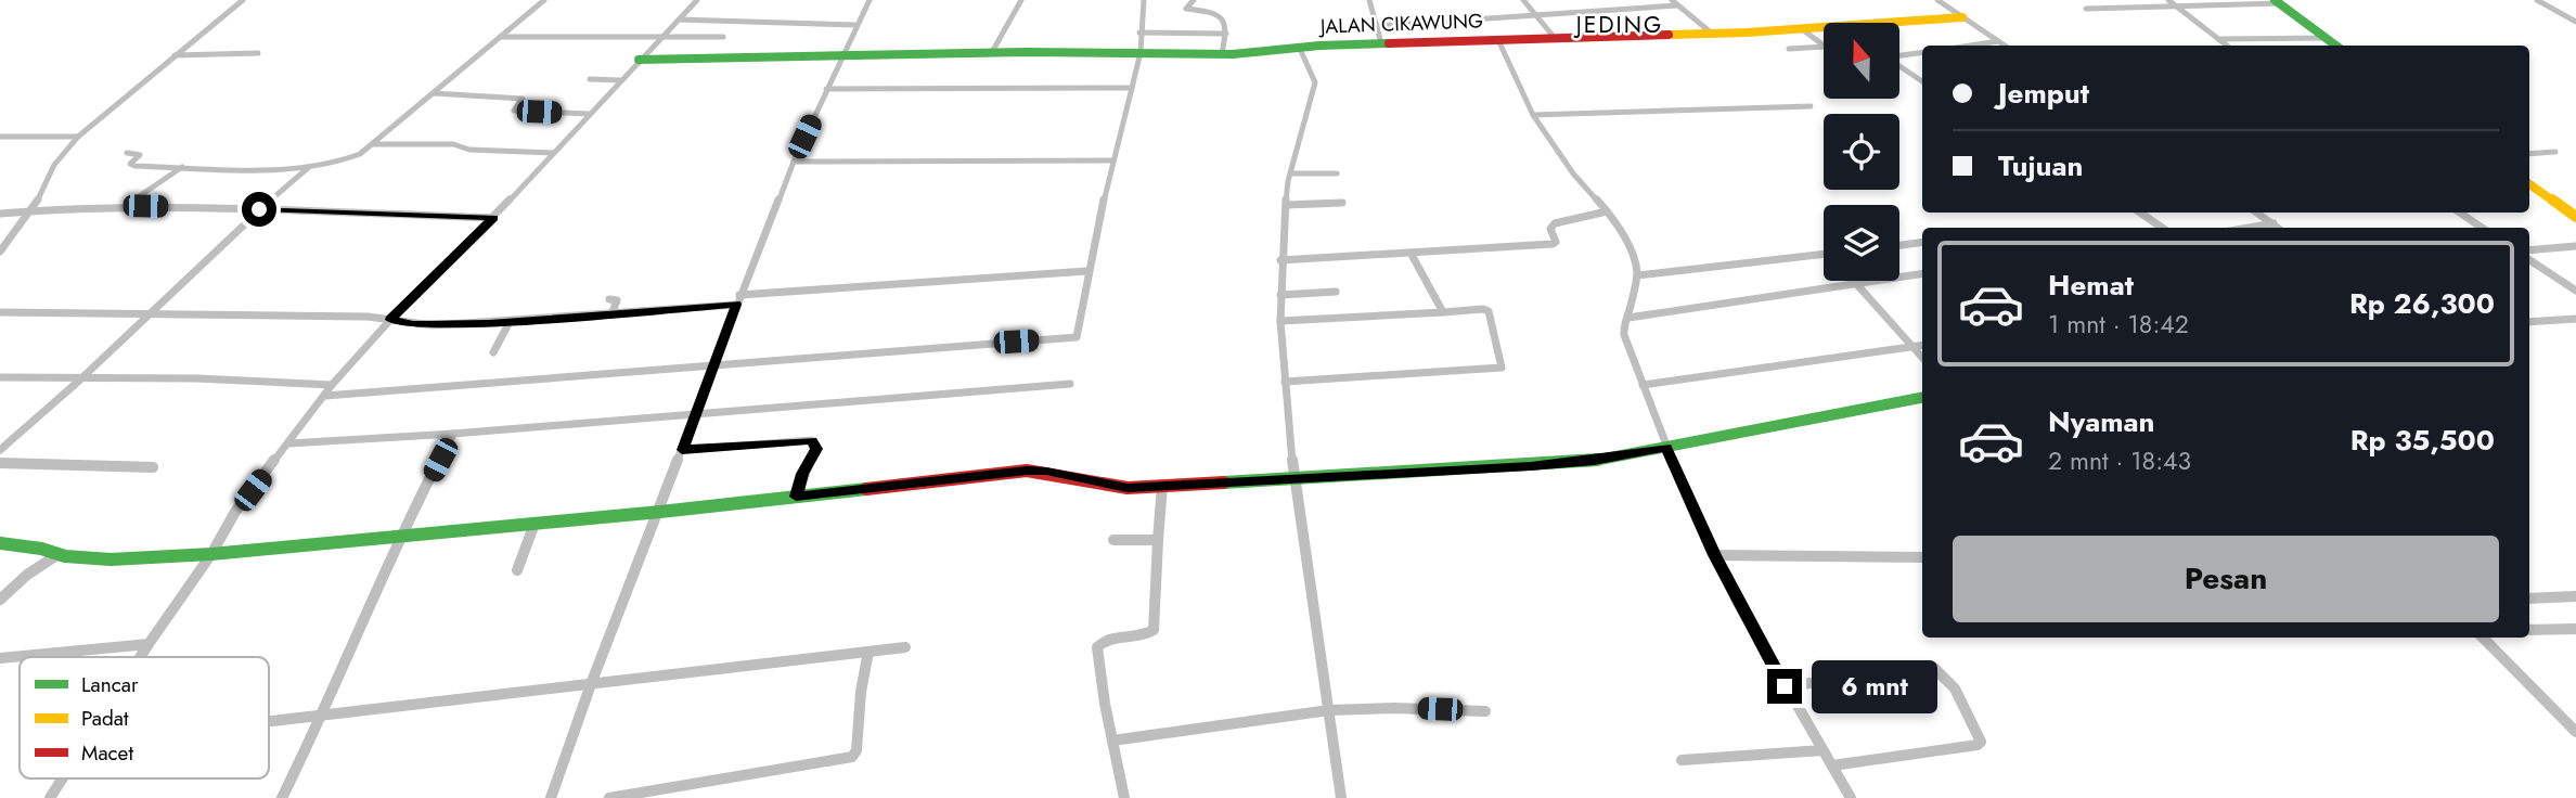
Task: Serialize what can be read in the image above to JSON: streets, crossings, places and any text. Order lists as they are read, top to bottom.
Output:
{
  "streets": {
    "street": ["JALAN CIKAWUNG"]
  },
  "districts": ["JEDING"],
  "legend": ["Lancar", "Padat", "Macet"],
  "north": "top",
  "page": {
    "banner": ["Jemput", "Tujuan"],
    "list": [
      {
        "name": "Hemat",
        "note": "1 mnt · 18:42",
        "value": "Rp 26,300"
      },
      {
        "name": "Nyaman",
        "note": "2 mnt · 18:43",
        "value": "Rp 35,500"
      }
    ],
    "buttons": "Pesan",
    "bubble": "6 mnt"
  }
}
